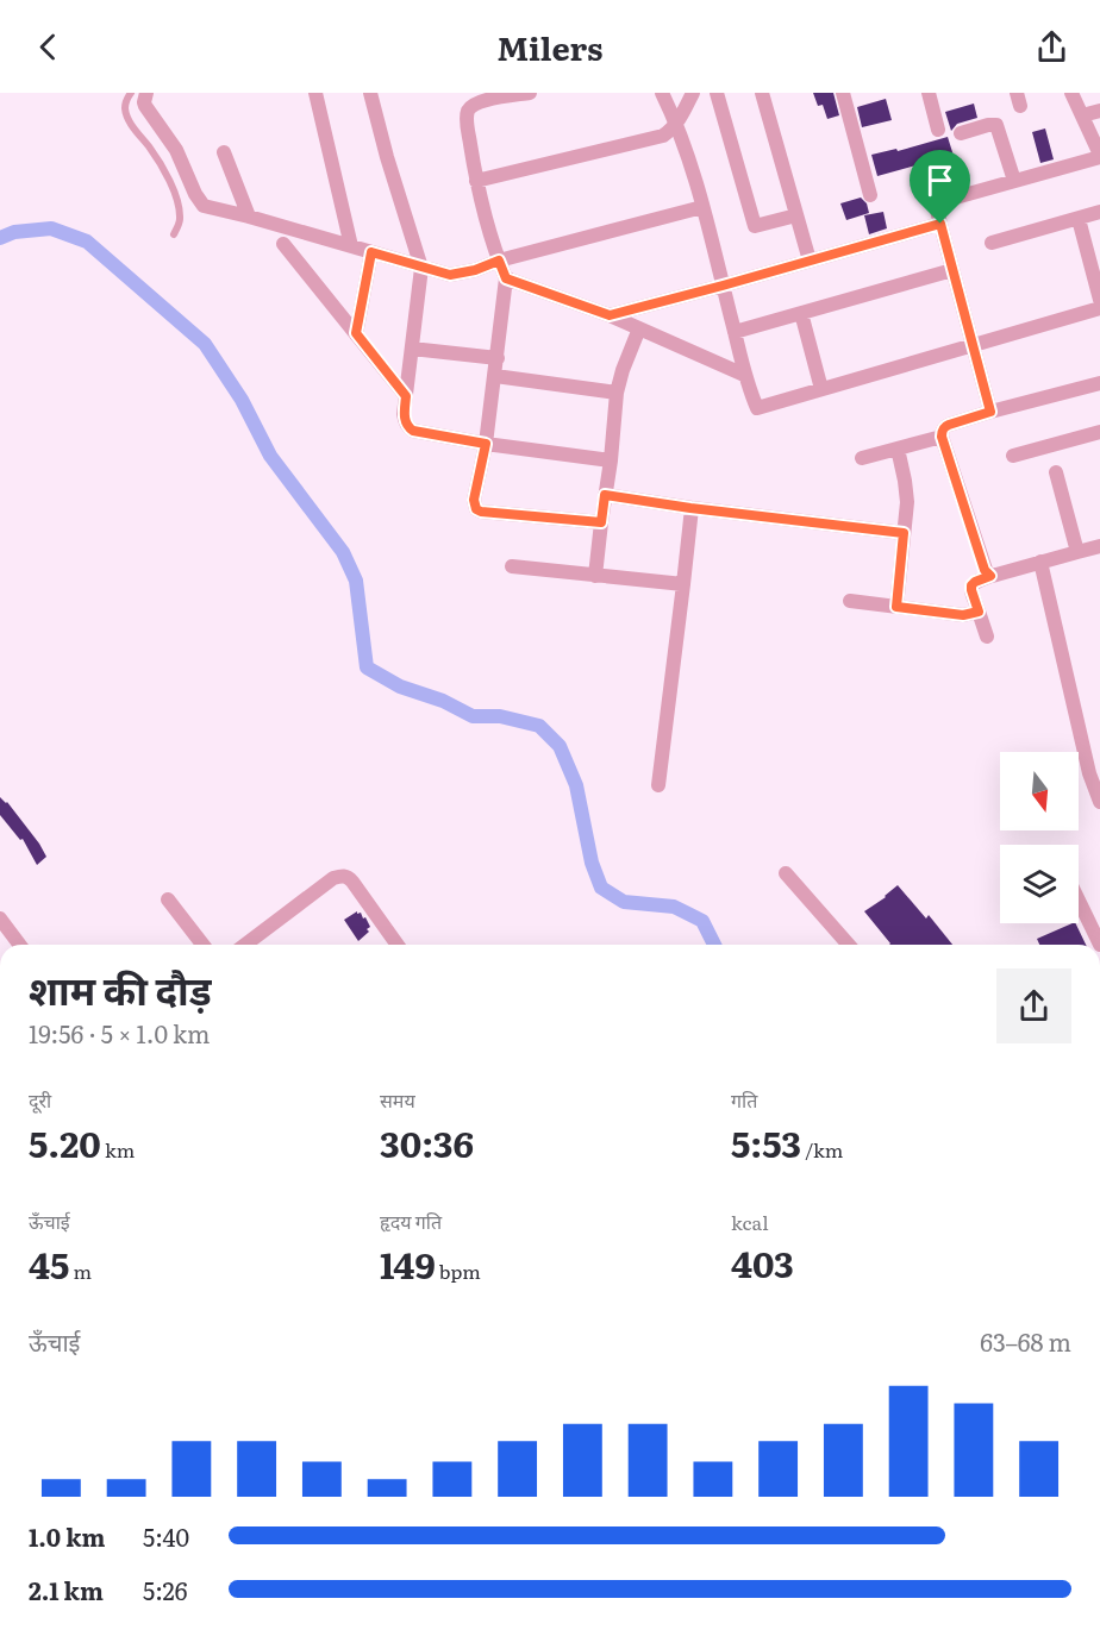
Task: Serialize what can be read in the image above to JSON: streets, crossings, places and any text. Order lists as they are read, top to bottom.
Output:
{
  "north": "bottom",
  "page": {
    "header": "Milers",
    "heading": ["शाम की दौड़", "19:56 · 5 × 1.0 km"],
    "stats": [
      ["दूरी", "5.20 km"],
      ["समय", "30:36"],
      ["गति", "5:53 /km"],
      ["ऊँचाई", "45 m"],
      ["हृदय गति", "149 bpm"],
      ["kcal", "403"]
    ],
    "chart": ["ऊँचाई", "63–68 m"],
    "list": [
      {
        "name": "1.0 km",
        "note": "5:40"
      },
      {
        "name": "2.1 km",
        "note": "5:26"
      }
    ]
  }
}
